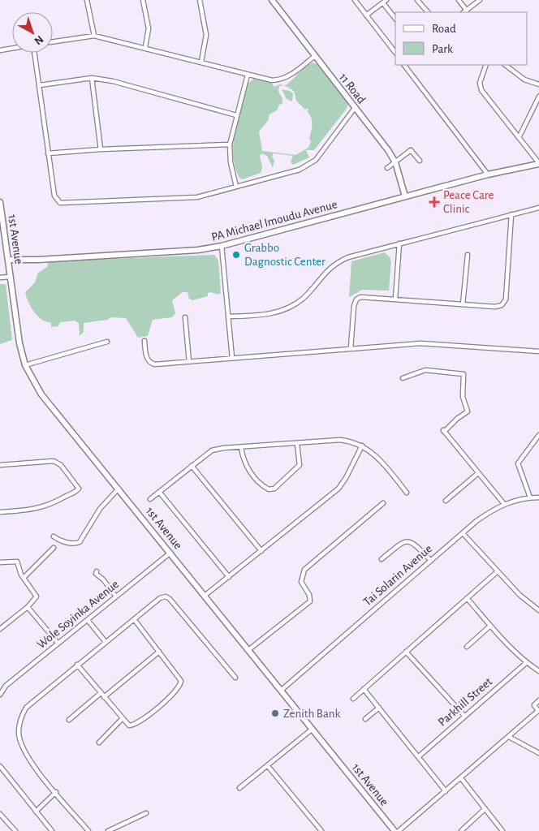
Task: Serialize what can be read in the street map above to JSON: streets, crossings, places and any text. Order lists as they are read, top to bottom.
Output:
{
  "streets": {
    "street": [
      "11 Road",
      "PA Michael Imoudu Avenue",
      "1st Avenue",
      "Tai Solarin Avenue",
      "Wole Soyinka Avenue",
      "Parkhill Street"
    ]
  },
  "crossings": [
    ["11 Road", "PA Michael Imoudu Avenue"],
    ["PA Michael Imoudu Avenue", "1st Avenue"],
    ["1st Avenue", "Tai Solarin Avenue"],
    ["1st Avenue", "Wole Soyinka Avenue"]
  ],
  "places": {
    "health": ["Peace Care Clinic"],
    "other": ["Grabbo Dagnostic Center", "Zenith Bank"]
  },
  "legend": ["Road", "Park"],
  "north": "bottom right"
}
